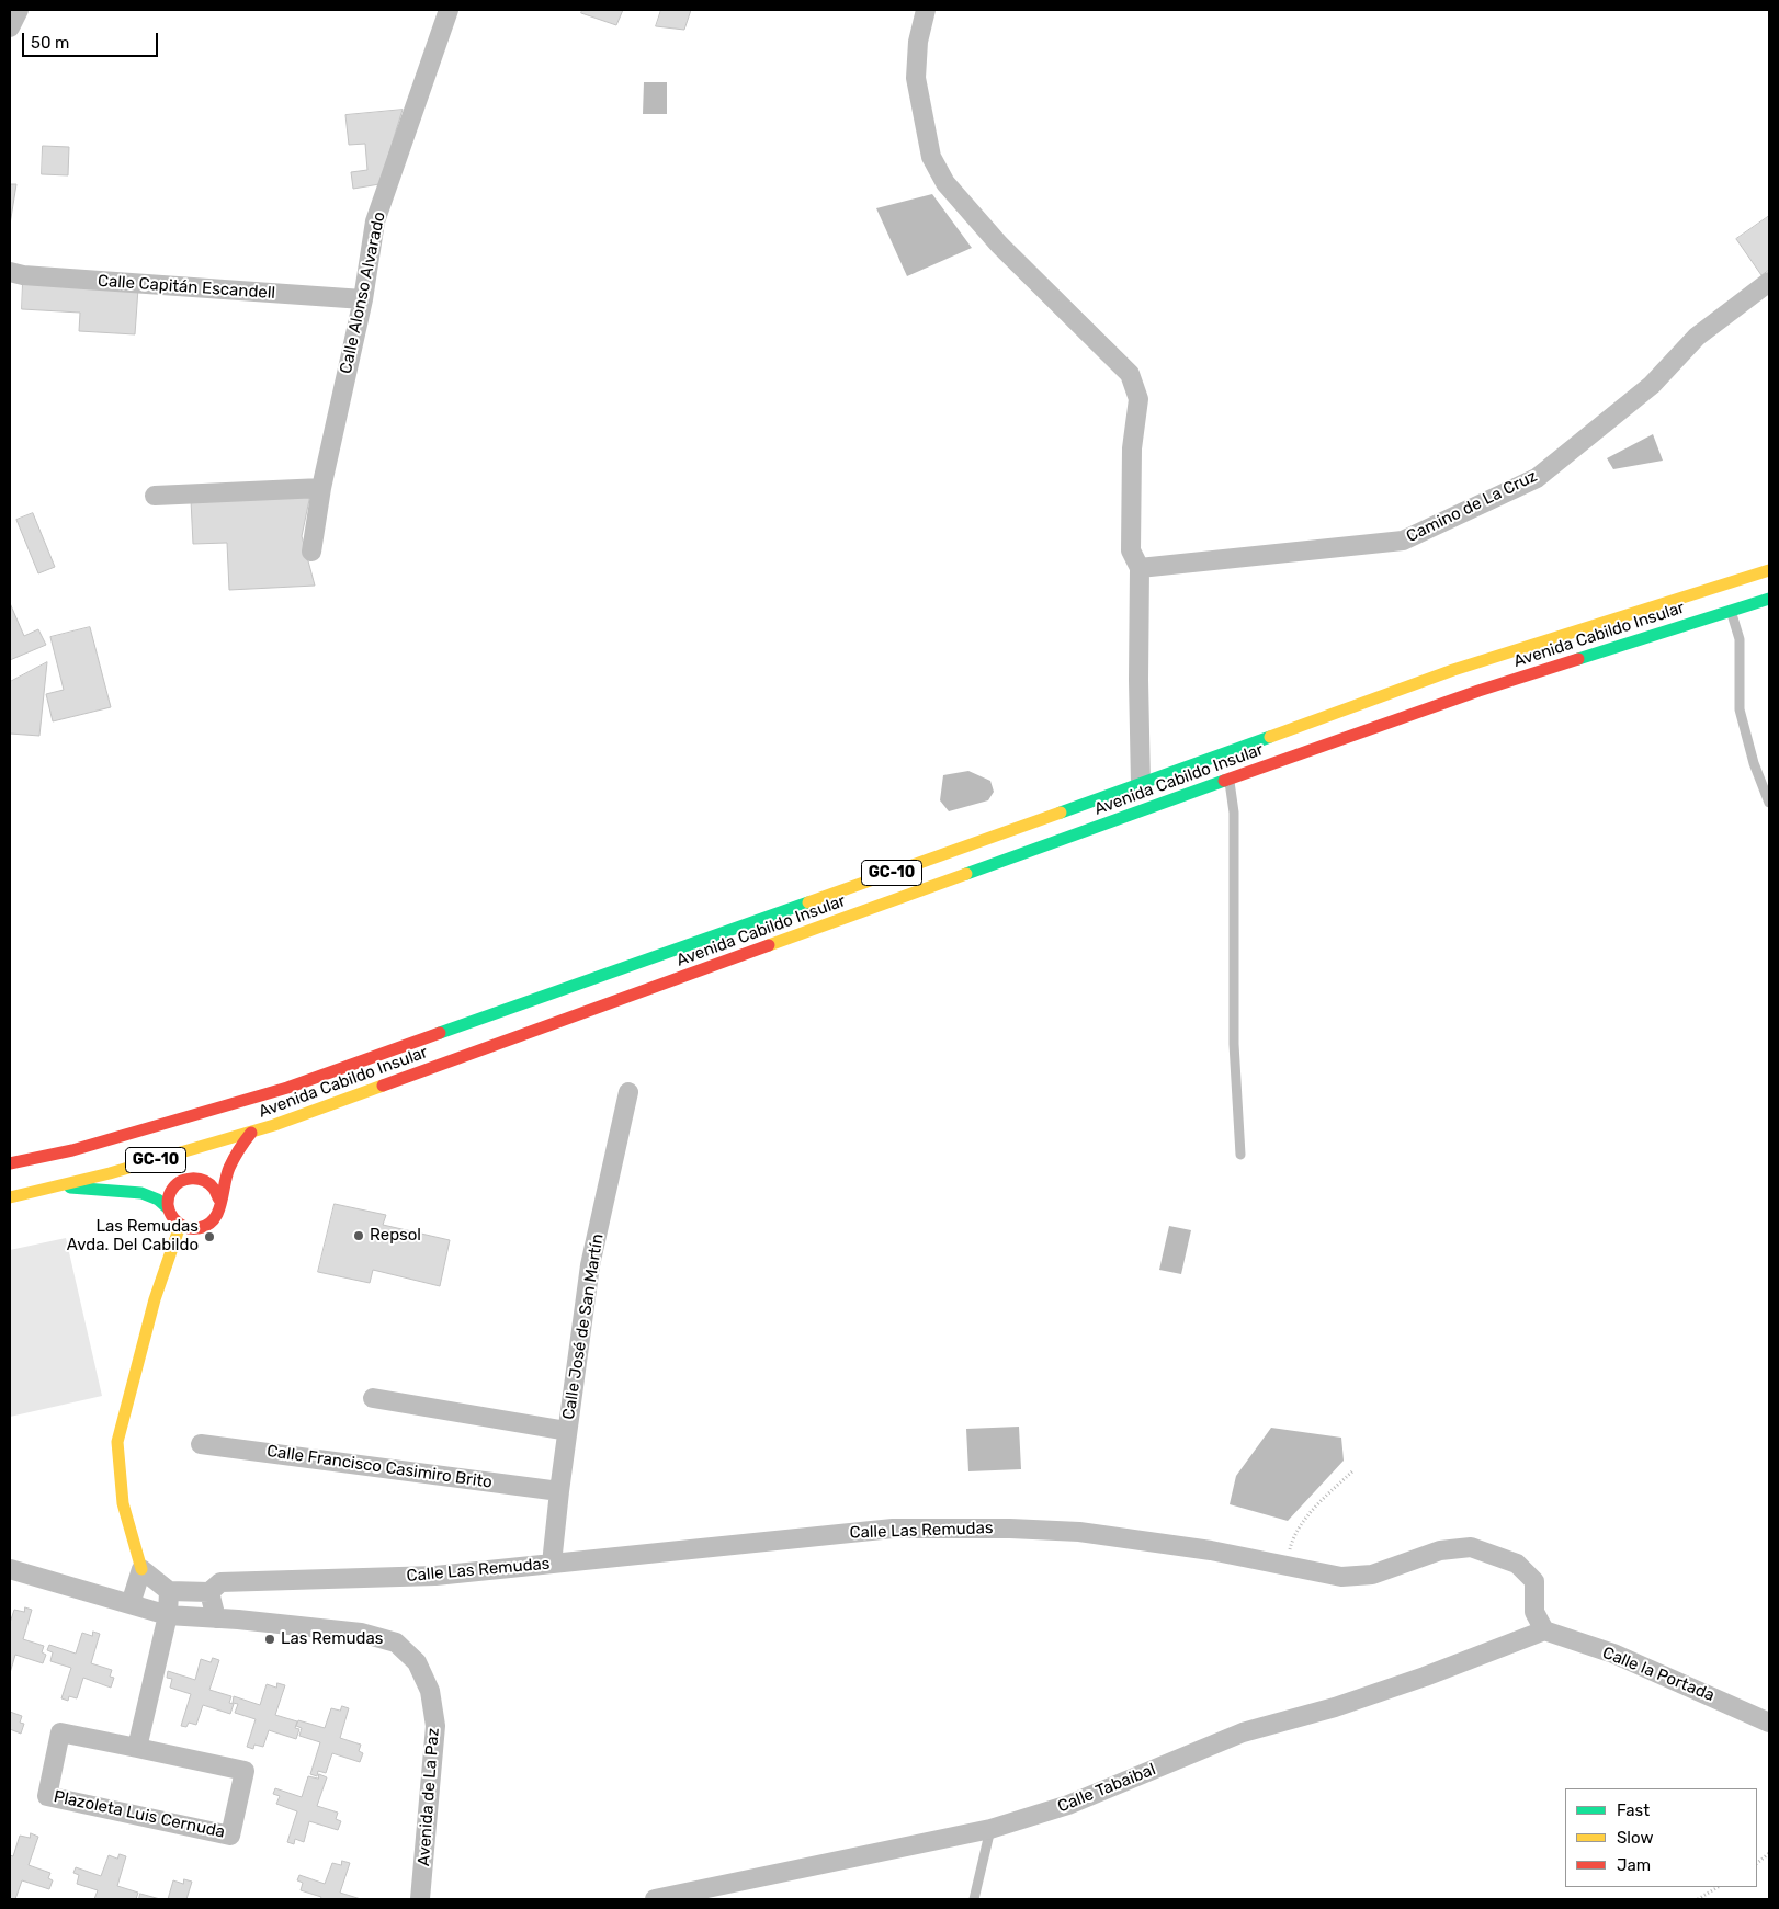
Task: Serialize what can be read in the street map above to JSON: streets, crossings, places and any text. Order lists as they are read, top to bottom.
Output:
{
  "streets": {
    "main road": ["Avenida Cabildo Insular", "GC-10"],
    "street": [
      "Calle Capitán Escandell",
      "Calle Alonso Alvarado",
      "Camino de La Cruz",
      "Calle José de San Martín",
      "Calle Francisco Casimiro Brito",
      "Calle Las Remudas",
      "Calle la Portada",
      "Calle Tabaibal",
      "Avenida de La Paz",
      "Plazoleta Luis Cernuda"
    ]
  },
  "crossings": [
    ["Calle Capitán Escandell", "Calle Alonso Alvarado"],
    ["Calle José de San Martín", "Calle Francisco Casimiro Brito"],
    ["Calle José de San Martín", "Calle Las Remudas"],
    ["Calle Las Remudas", "Calle la Portada"],
    ["Calle Las Remudas", "Calle Tabaibal"],
    ["Calle la Portada", "Calle Tabaibal"]
  ],
  "places": ["Repsol", "Las Remudas Avda. Del Cabildo", "Las Remudas"],
  "legend": ["Fast", "Slow", "Jam"],
  "scale_bar": "50 m"
}
